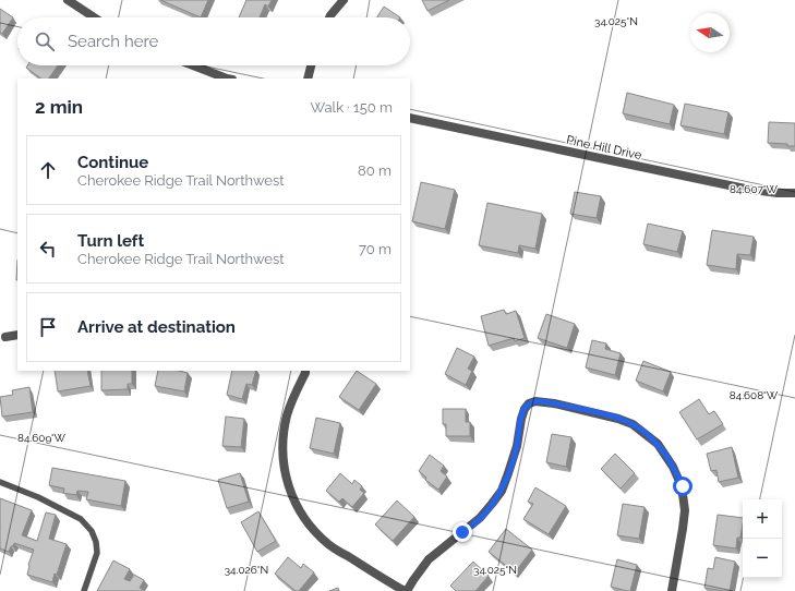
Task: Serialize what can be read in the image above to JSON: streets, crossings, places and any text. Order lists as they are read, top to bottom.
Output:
{
  "streets": {
    "street": ["Pine Hill Drive"]
  },
  "north": "left",
  "page": {
    "search": "Search here",
    "heading": ["2 min", "Walk · 150 m"],
    "list": [
      ["Continue", "Cherokee Ridge Trail Northwest", "80 m"],
      ["Turn left", "Cherokee Ridge Trail Northwest", "70 m"],
      "Arrive at destination"
    ],
    "map_buttons": ["+", "−"]
  },
  "coordinates": [
    "34.025°N",
    "84.607°W",
    "84.608°W",
    "84.609°W",
    "34.026°N"
  ]
}
